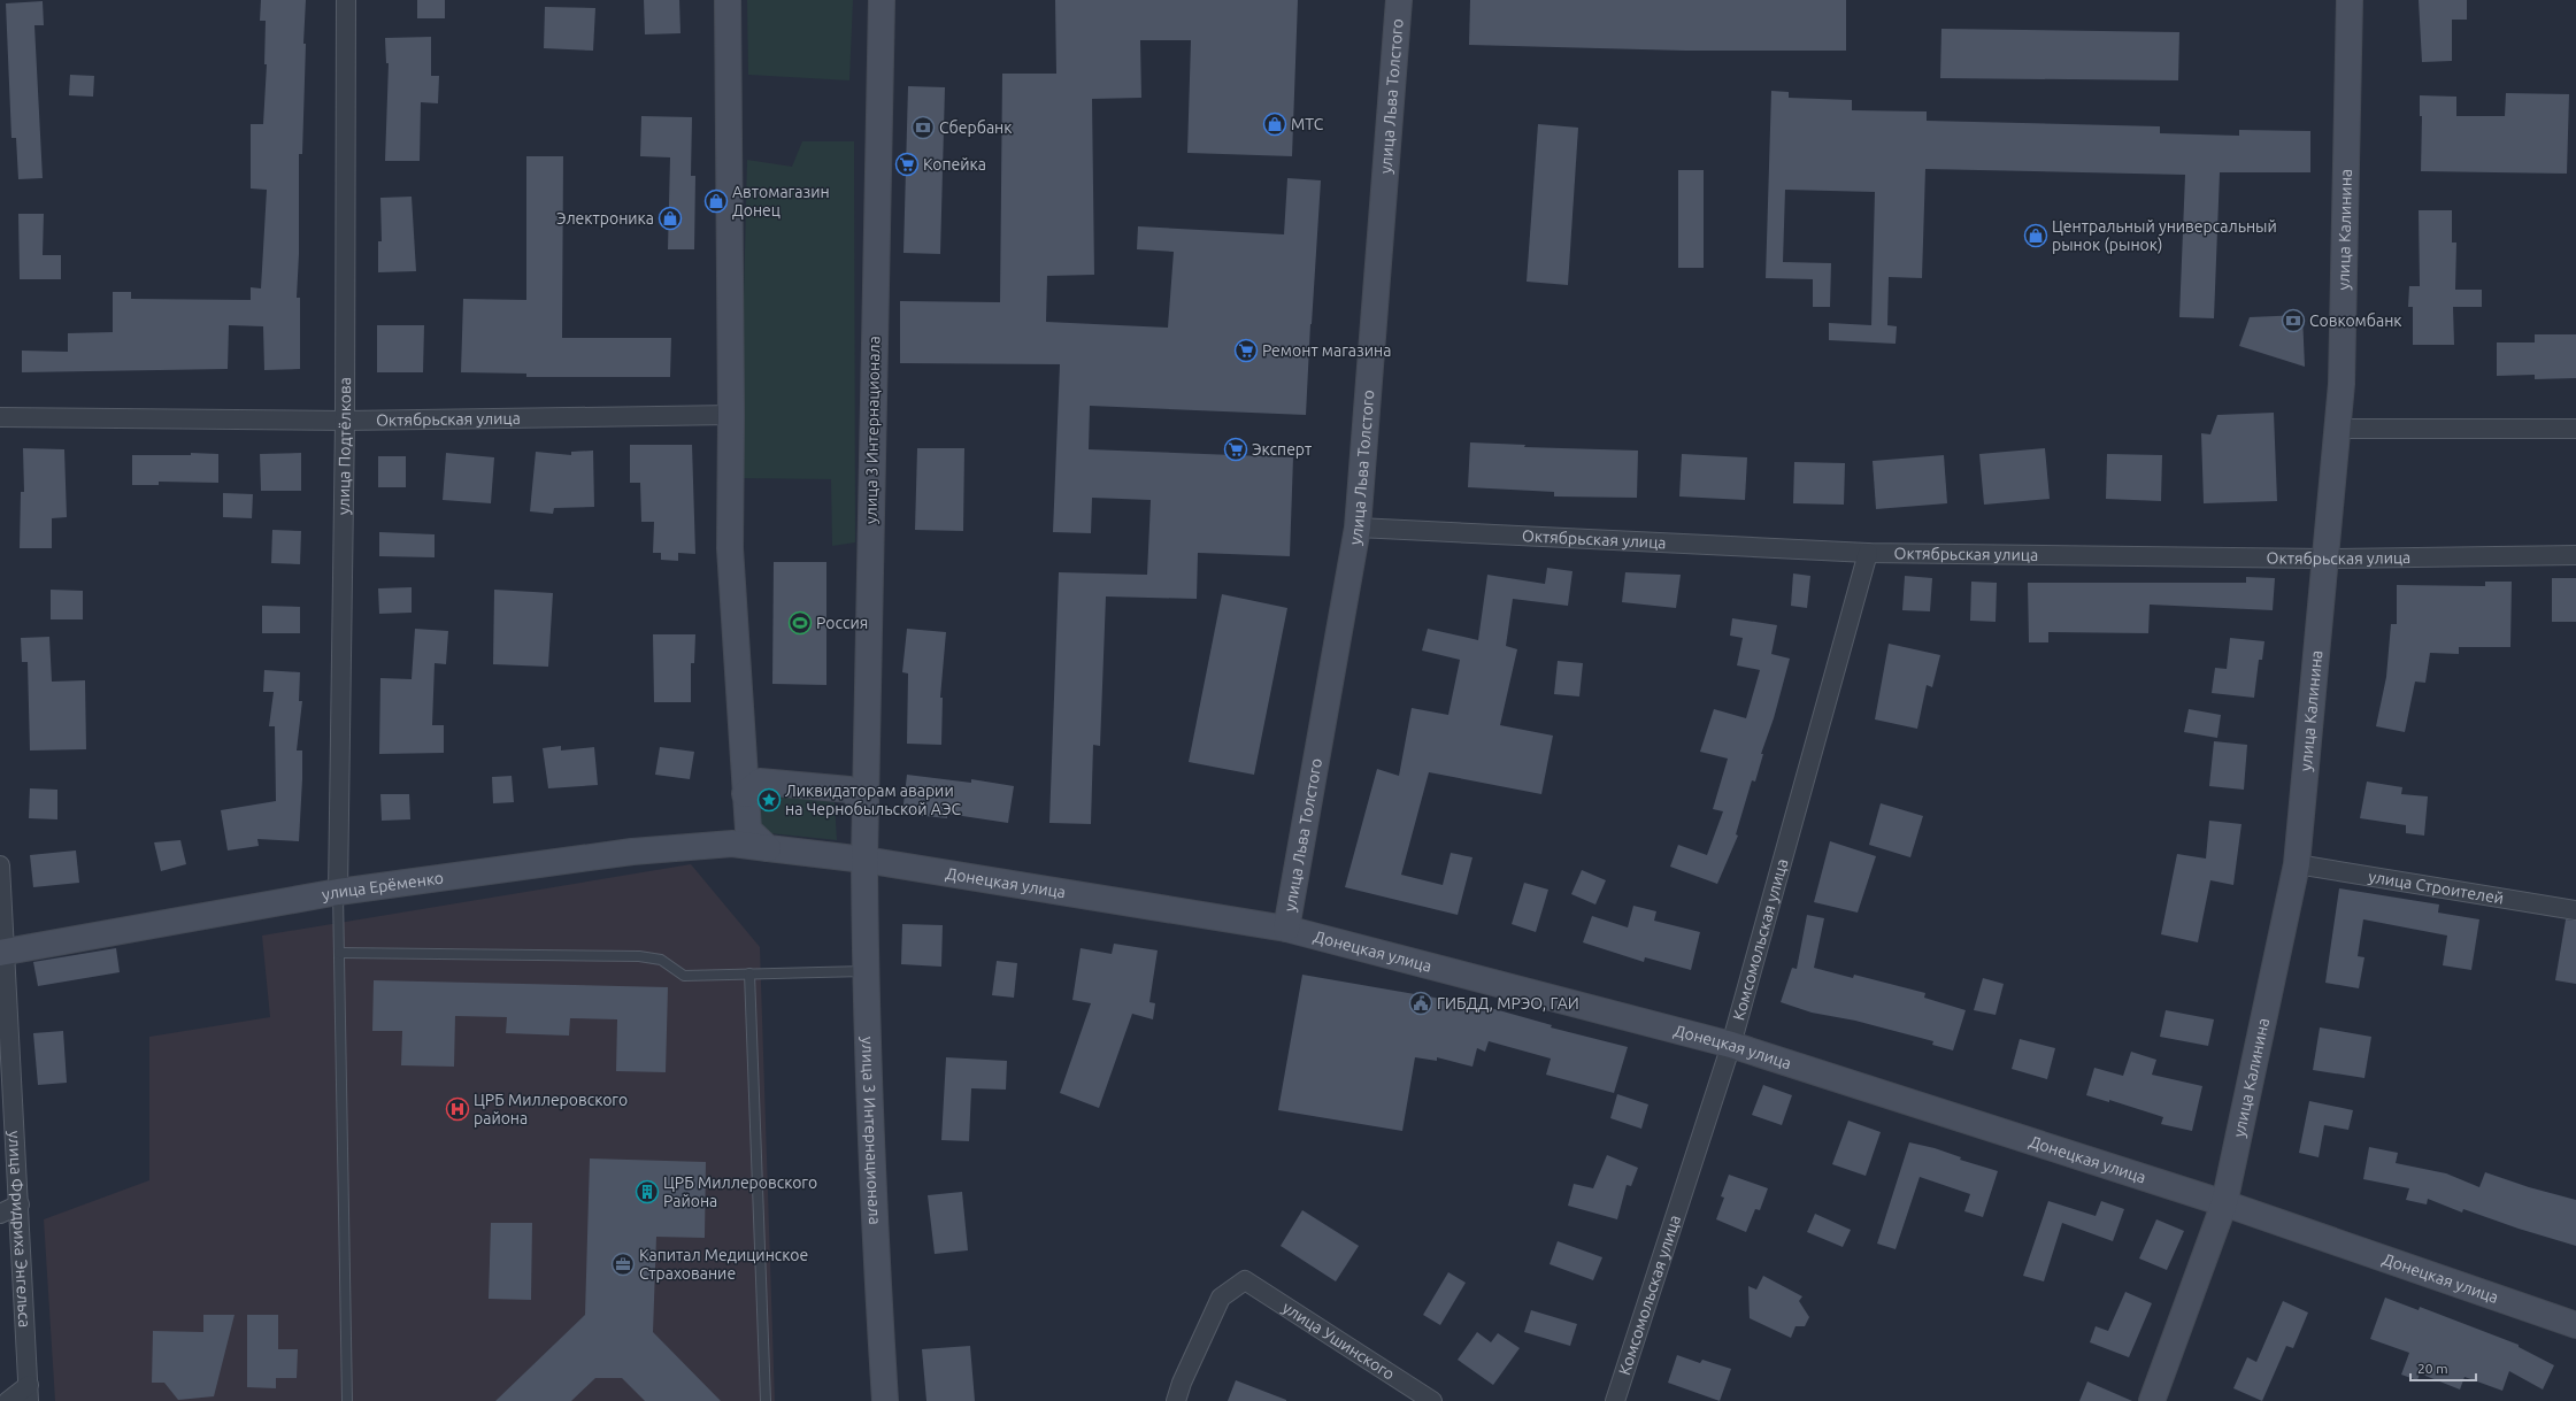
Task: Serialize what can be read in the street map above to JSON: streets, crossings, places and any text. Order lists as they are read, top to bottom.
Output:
{
  "streets": {
    "street": [
      "улица Льва Толстого",
      "улица Калинина",
      "Октябрьская улица",
      "улица 3 Интернационала",
      "улица Подтёлкова",
      "Донецкая улица",
      "улица Ерёменко",
      "улица Строителей",
      "Комсомольская улица",
      "улица Фридриха Энгельса",
      "улица Ушинского"
    ]
  },
  "crossings": [
    ["улица Льва Толстого", "Октябрьская улица"],
    ["улица Льва Толстого", "Донецкая улица"],
    ["улица Калинина", "Октябрьская улица"],
    ["улица Калинина", "Донецкая улица"],
    ["улица Калинина", "улица Строителей"],
    ["Октябрьская улица", "улица Подтёлкова"],
    ["Октябрьская улица", "Комсомольская улица"],
    ["улица 3 Интернационала", "Донецкая улица"],
    ["улица 3 Интернационала", "улица Ерёменко"],
    ["улица Подтёлкова", "улица Ерёменко"],
    ["Донецкая улица", "улица Ерёменко"],
    ["Донецкая улица", "Комсомольская улица"],
    ["улица Ерёменко", "улица Фридриха Энгельса"]
  ],
  "places": {
    "shop": [
      "МТС",
      "Автомагазин Донец",
      "Электроника",
      "Центральный универсальный рынок (рынок)"
    ],
    "bank": ["Сбербанк", "Совкомбанк"],
    "supermarket": ["Копейка", "Ремонт магазина", "Эксперт"],
    "sports": ["Россия"],
    "place": ["Ликвидаторам аварии на Чернобыльской АЭС"],
    "public building": ["ГИБДД, МРЭО, ГАИ"],
    "hospital": ["ЦРБ Миллеровского района"],
    "building": ["ЦРБ Миллеровского Района"],
    "office": ["Капитал Медицинское Страхование"]
  },
  "scale_bar": "20 m"
}
